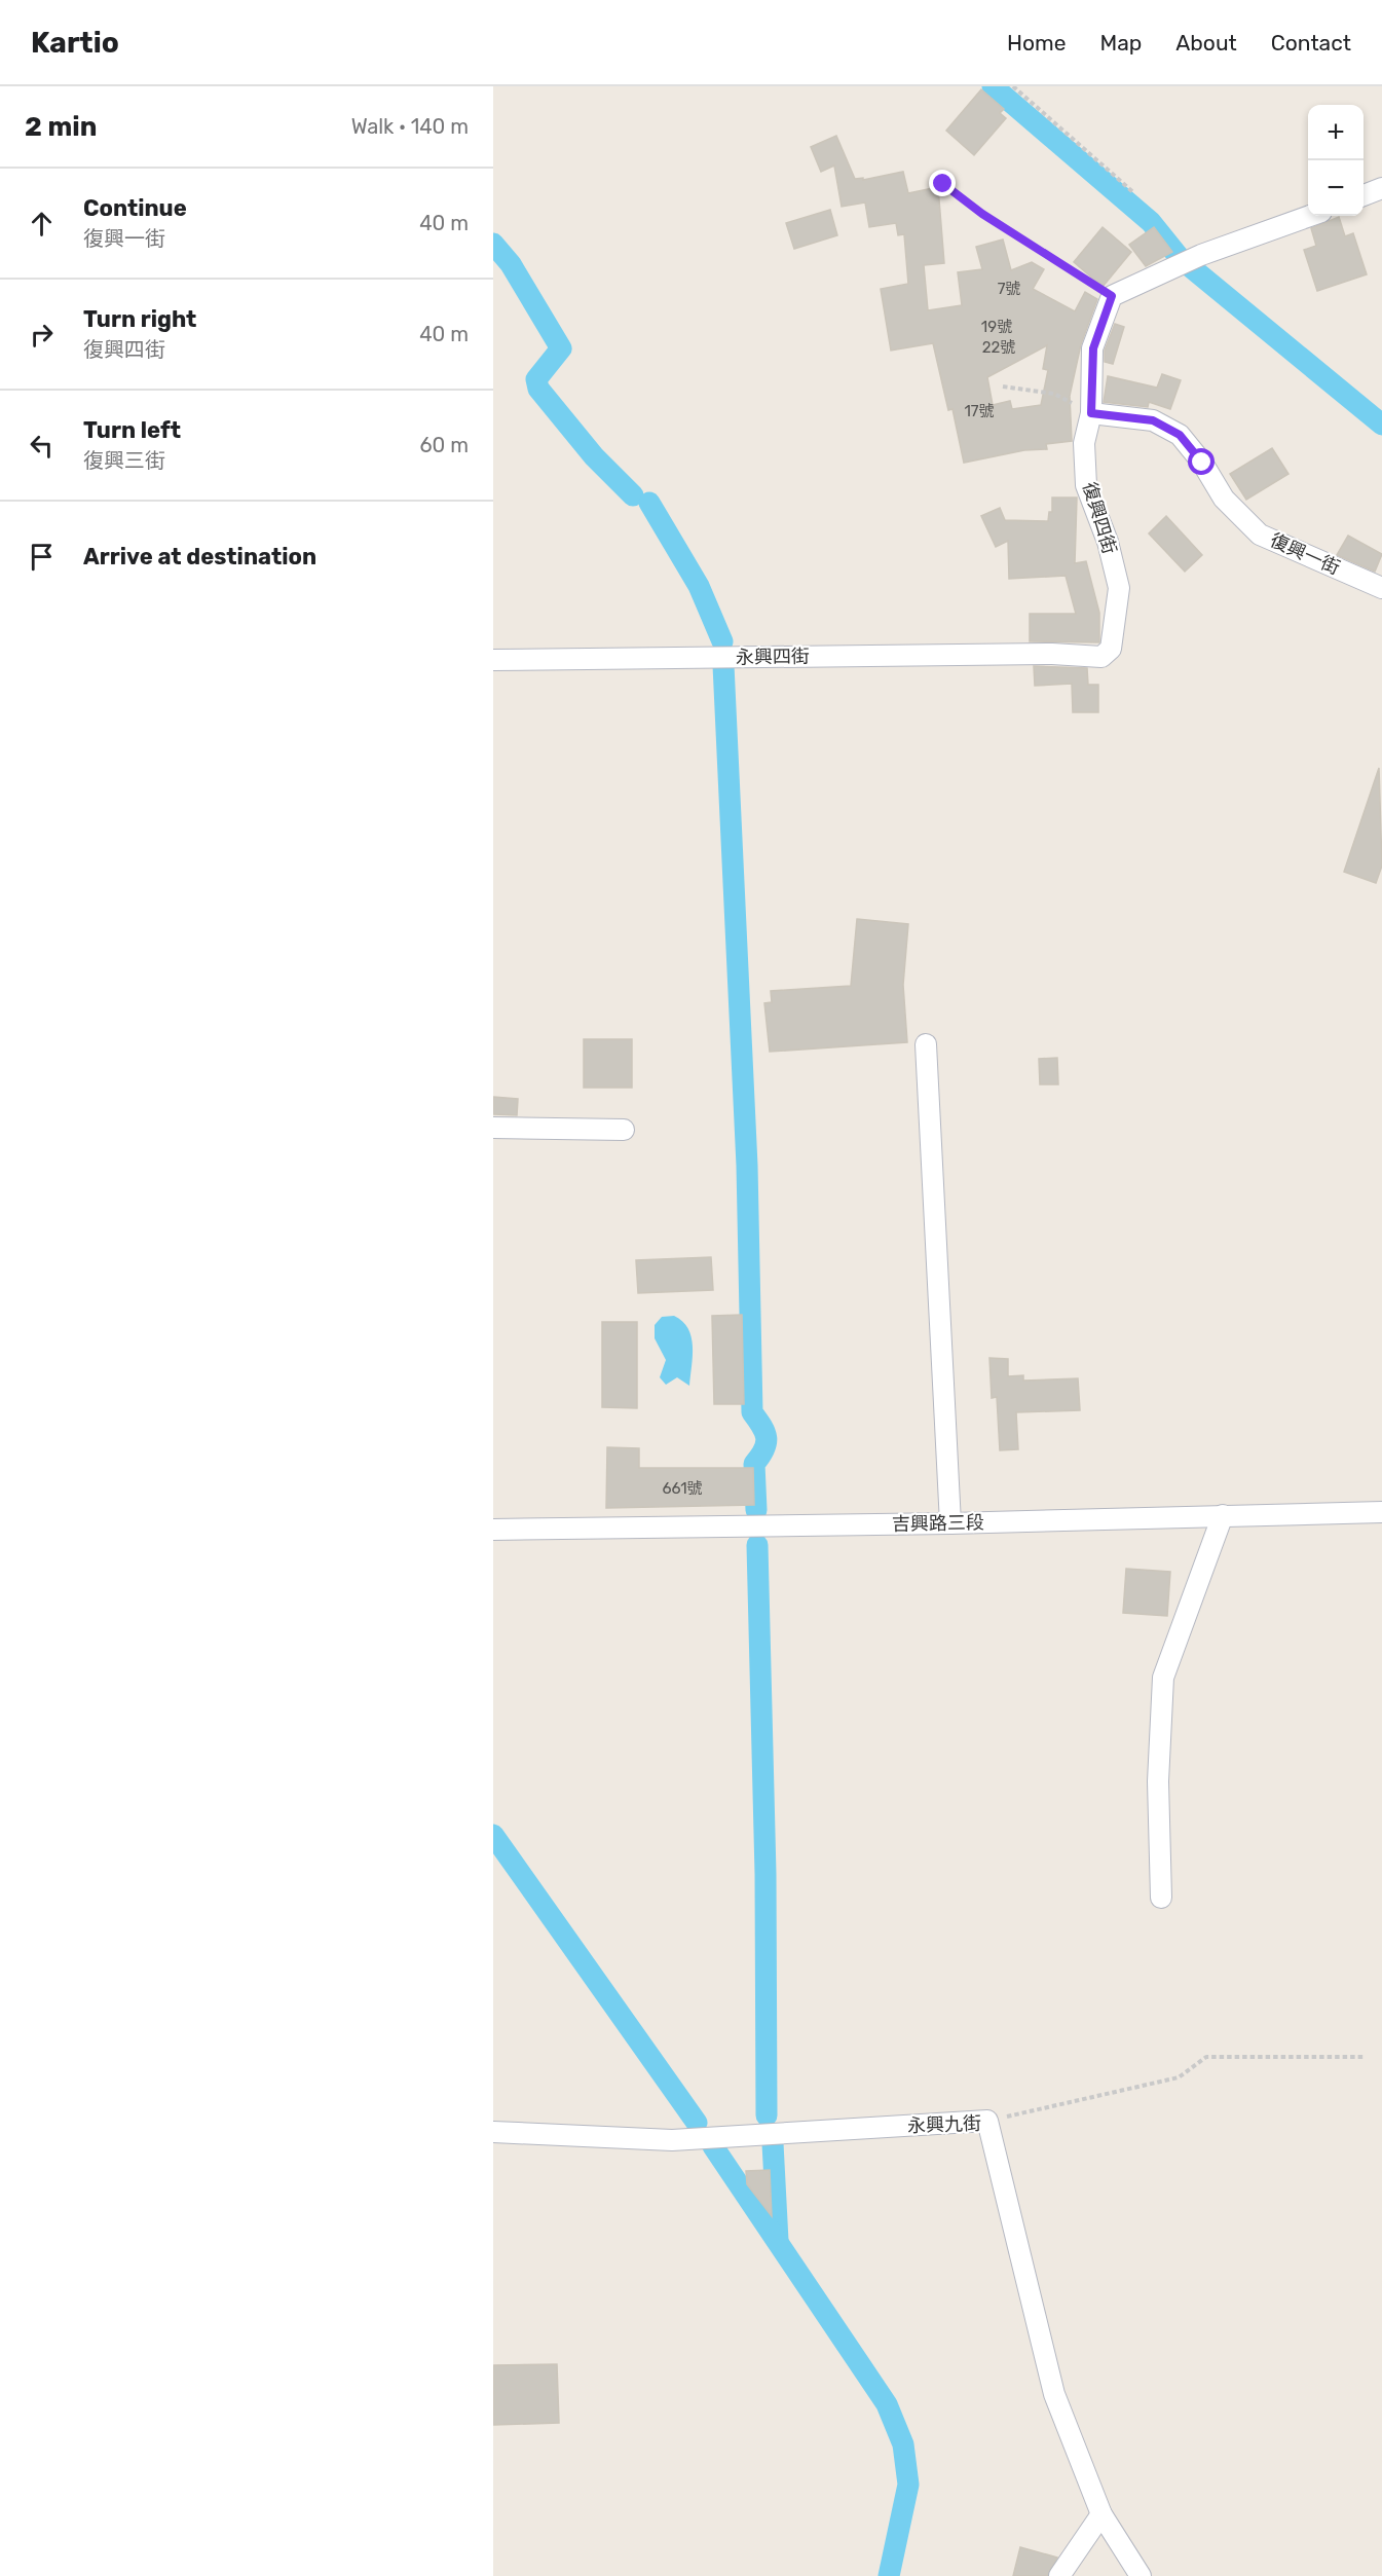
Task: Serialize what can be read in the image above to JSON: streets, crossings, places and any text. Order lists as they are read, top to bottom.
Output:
{
  "streets": {
    "street": [
      "復興四街",
      "復興一街",
      "永興四街",
      "吉興路三段",
      "永興九街"
    ]
  },
  "crossings": [
    ["復興四街", "復興一街"],
    ["復興四街", "永興四街"]
  ],
  "house_numbers": [
    "7號",
    "19號",
    "22號",
    "17號",
    "661號"
  ],
  "page": {
    "header": "Kartio",
    "nav": [
      "Home",
      "Map",
      "About",
      "Contact"
    ],
    "heading": ["2 min", "Walk · 140 m"],
    "map_buttons": ["+", "−"],
    "list": [
      ["Continue", "復興一街", "40 m"],
      ["Turn right", "復興四街", "40 m"],
      ["Turn left", "復興三街", "60 m"],
      "Arrive at destination"
    ]
  }
}
